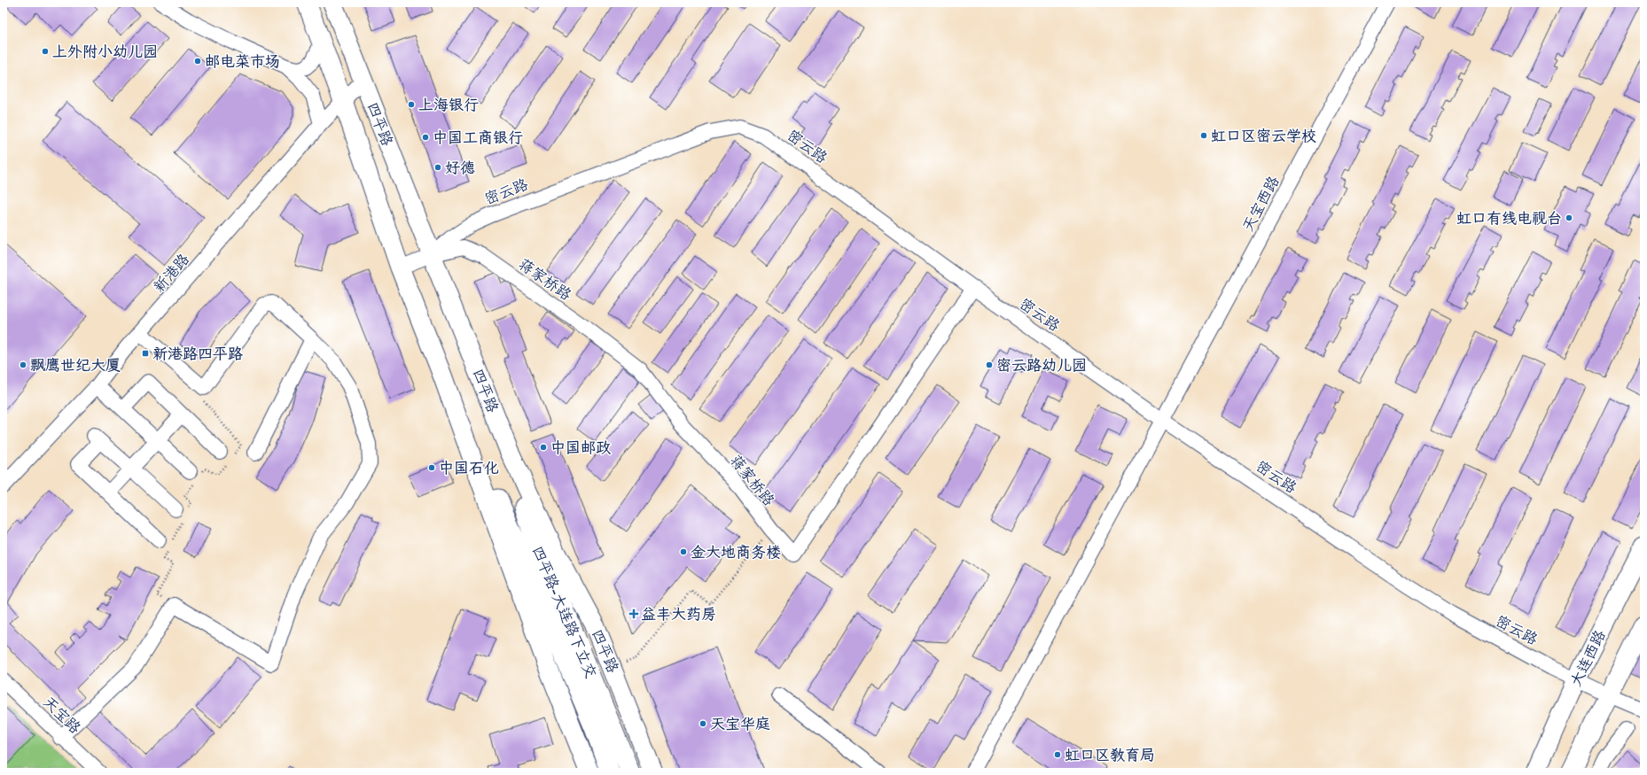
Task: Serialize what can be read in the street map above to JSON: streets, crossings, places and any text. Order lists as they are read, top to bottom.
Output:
{
  "streets": {
    "main road": ["四平路", "四平路-大连路下立交", "大连西路"],
    "street": [
      "密云路",
      "天宝西路",
      "新港路",
      "蒋家桥路",
      "天宝路"
    ]
  },
  "crossings": [
    ["四平路", "密云路"],
    ["四平路", "新港路"],
    ["四平路", "蒋家桥路"],
    ["四平路", "四平路-大连路下立交"],
    ["密云路", "天宝西路"],
    ["密云路", "蒋家桥路"],
    ["密云路", "大连西路"]
  ],
  "places": {
    "other": [
      "上外附小幼儿园",
      "邮电菜市场",
      "上海银行",
      "虹口区密云学校",
      "中国工商银行",
      "好德",
      "虹口有线电视台",
      "飘鹰世纪大厦",
      "密云路幼儿园",
      "中国邮政",
      "中国石化",
      "金大地商务楼",
      "天宝华庭",
      "虹口区教育局"
    ],
    "transit": ["新港路四平路"],
    "health": ["益丰大药房"]
  }
}
